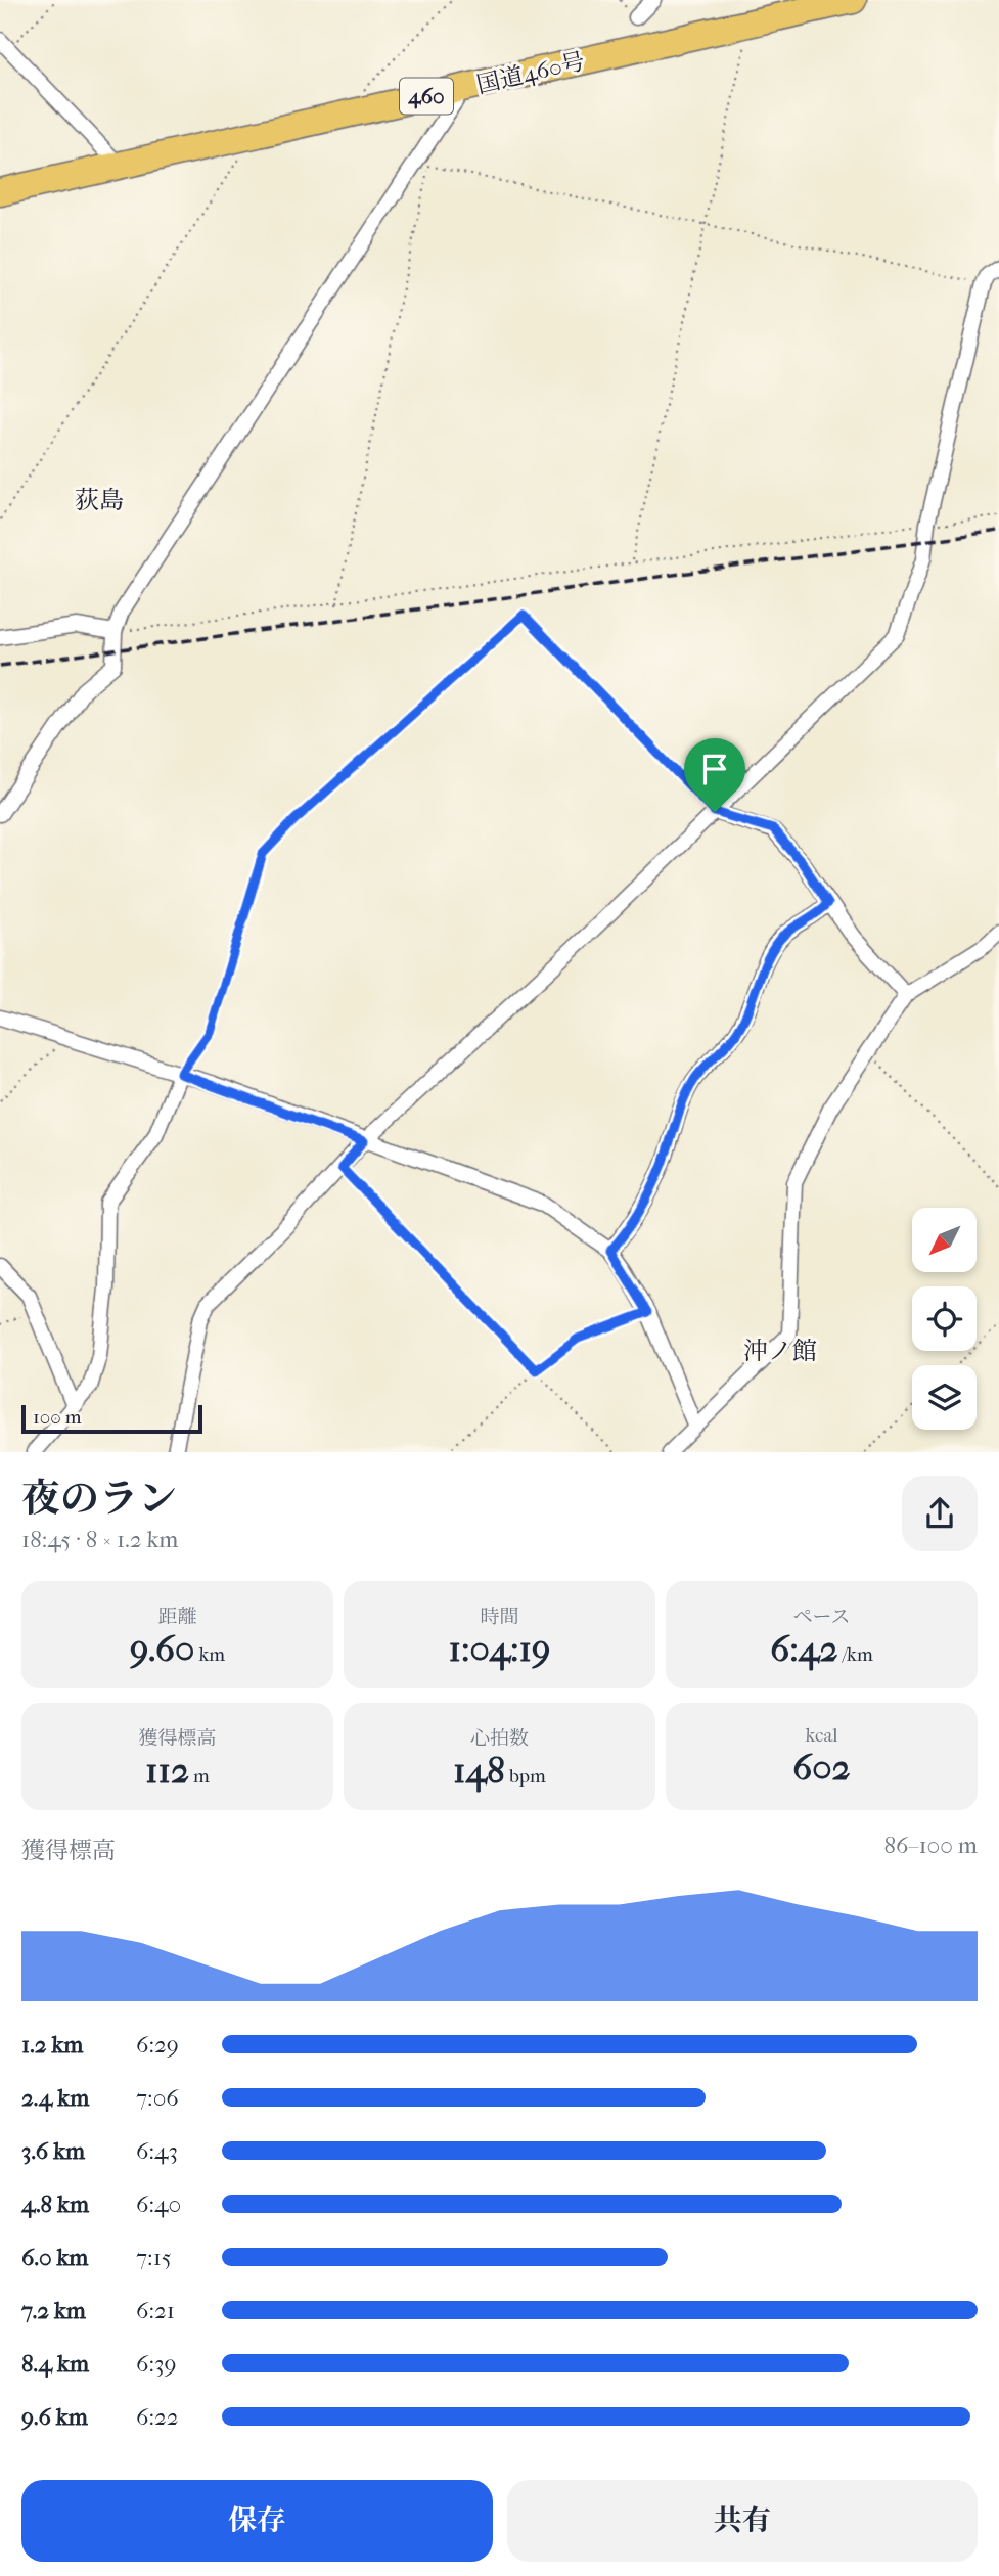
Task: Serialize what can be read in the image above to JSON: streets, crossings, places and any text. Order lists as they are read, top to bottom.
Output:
{
  "streets": {
    "highway": ["国道460号", "460"]
  },
  "districts": ["荻島", "沖ノ館"],
  "scale_bar": "100 m",
  "north": "bottom left",
  "page": {
    "scale": "100 m",
    "heading": ["夜のラン", "18:45 · 8 × 1.2 km"],
    "stats": [
      ["距離", "9.60 km"],
      ["時間", "1:04:19"],
      ["ペース", "6:42 /km"],
      ["獲得標高", "112 m"],
      ["心拍数", "148 bpm"],
      ["kcal", "602"]
    ],
    "chart": ["獲得標高", "86–100 m"],
    "list": [
      {
        "name": "1.2 km",
        "note": "6:29"
      },
      {
        "name": "2.4 km",
        "note": "7:06"
      },
      {
        "name": "3.6 km",
        "note": "6:43"
      },
      {
        "name": "4.8 km",
        "note": "6:40"
      },
      {
        "name": "6.0 km",
        "note": "7:15"
      },
      {
        "name": "7.2 km",
        "note": "6:21"
      },
      {
        "name": "8.4 km",
        "note": "6:39"
      },
      {
        "name": "9.6 km",
        "note": "6:22"
      }
    ],
    "buttons": ["保存", "共有"]
  }
}
